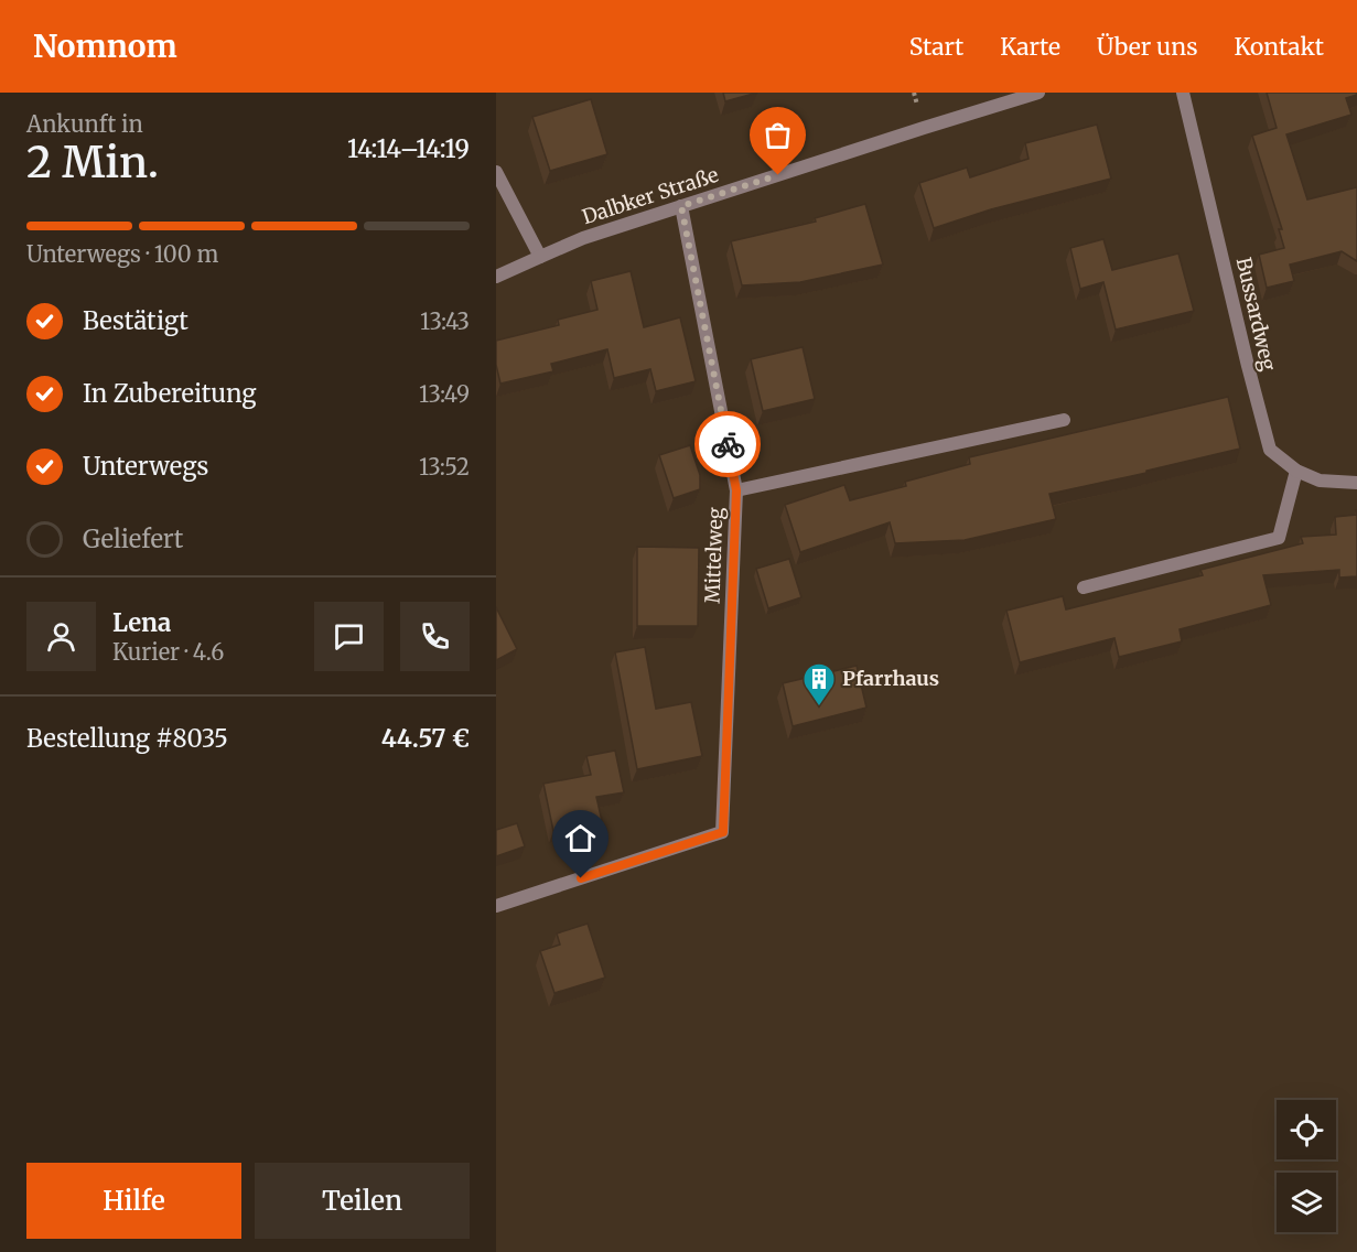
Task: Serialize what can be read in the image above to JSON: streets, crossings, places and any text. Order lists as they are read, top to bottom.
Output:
{
  "streets": {
    "street": ["Dalbker Straße", "Bussardweg", "Mittelweg"]
  },
  "crossings": [
    ["Dalbker Straße", "Mittelweg"]
  ],
  "places": {
    "building": ["Pfarrhaus"]
  },
  "page": {
    "header": "Nomnom",
    "nav": [
      "Start",
      "Karte",
      "Über uns",
      "Kontakt"
    ],
    "heading": ["2 Min.", "Ankunft in", "14:14–14:19"],
    "panel": [
      "Lena",
      "Kurier · 4.6",
      "Bestellung #8035",
      "44.57 €"
    ],
    "bar": "Unterwegs · 100 m",
    "list": [
      ["Bestätigt", "13:43"],
      ["In Zubereitung", "13:49"],
      ["Unterwegs", "13:52"],
      "Geliefert"
    ],
    "buttons": ["Hilfe", "Teilen"]
  }
}
